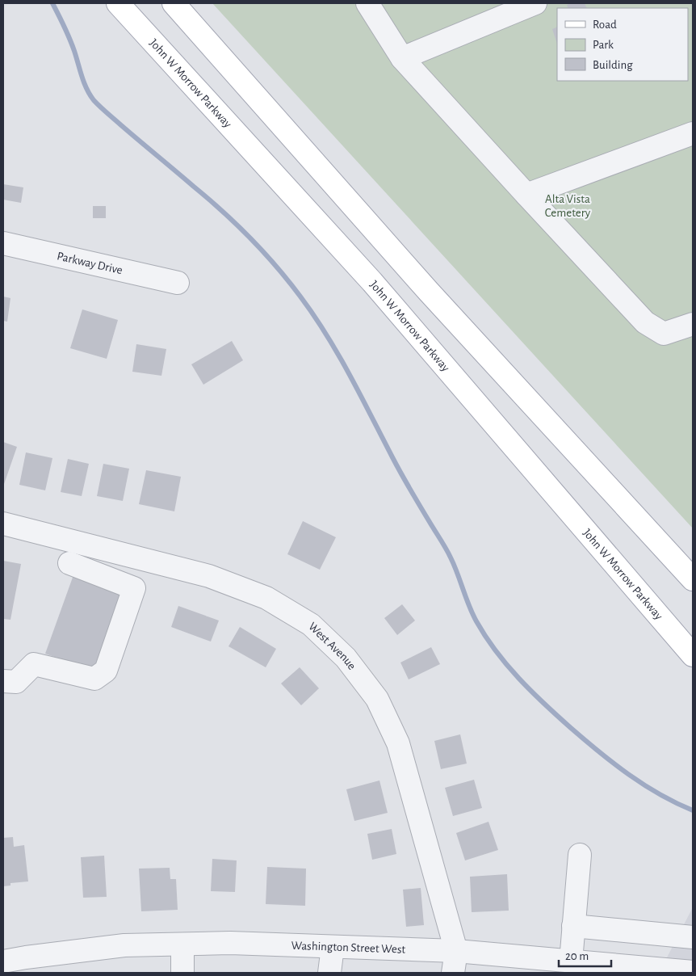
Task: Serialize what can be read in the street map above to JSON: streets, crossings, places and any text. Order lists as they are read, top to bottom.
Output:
{
  "streets": {
    "main road": ["John W Morrow Parkway"],
    "street": ["Parkway Drive", "West Avenue", "Washington Street West"]
  },
  "crossings": [
    ["West Avenue", "Washington Street West"]
  ],
  "parks": ["Alta Vista Cemetery"],
  "legend": ["Road", "Park", "Building"],
  "scale_bar": "20 m"
}
